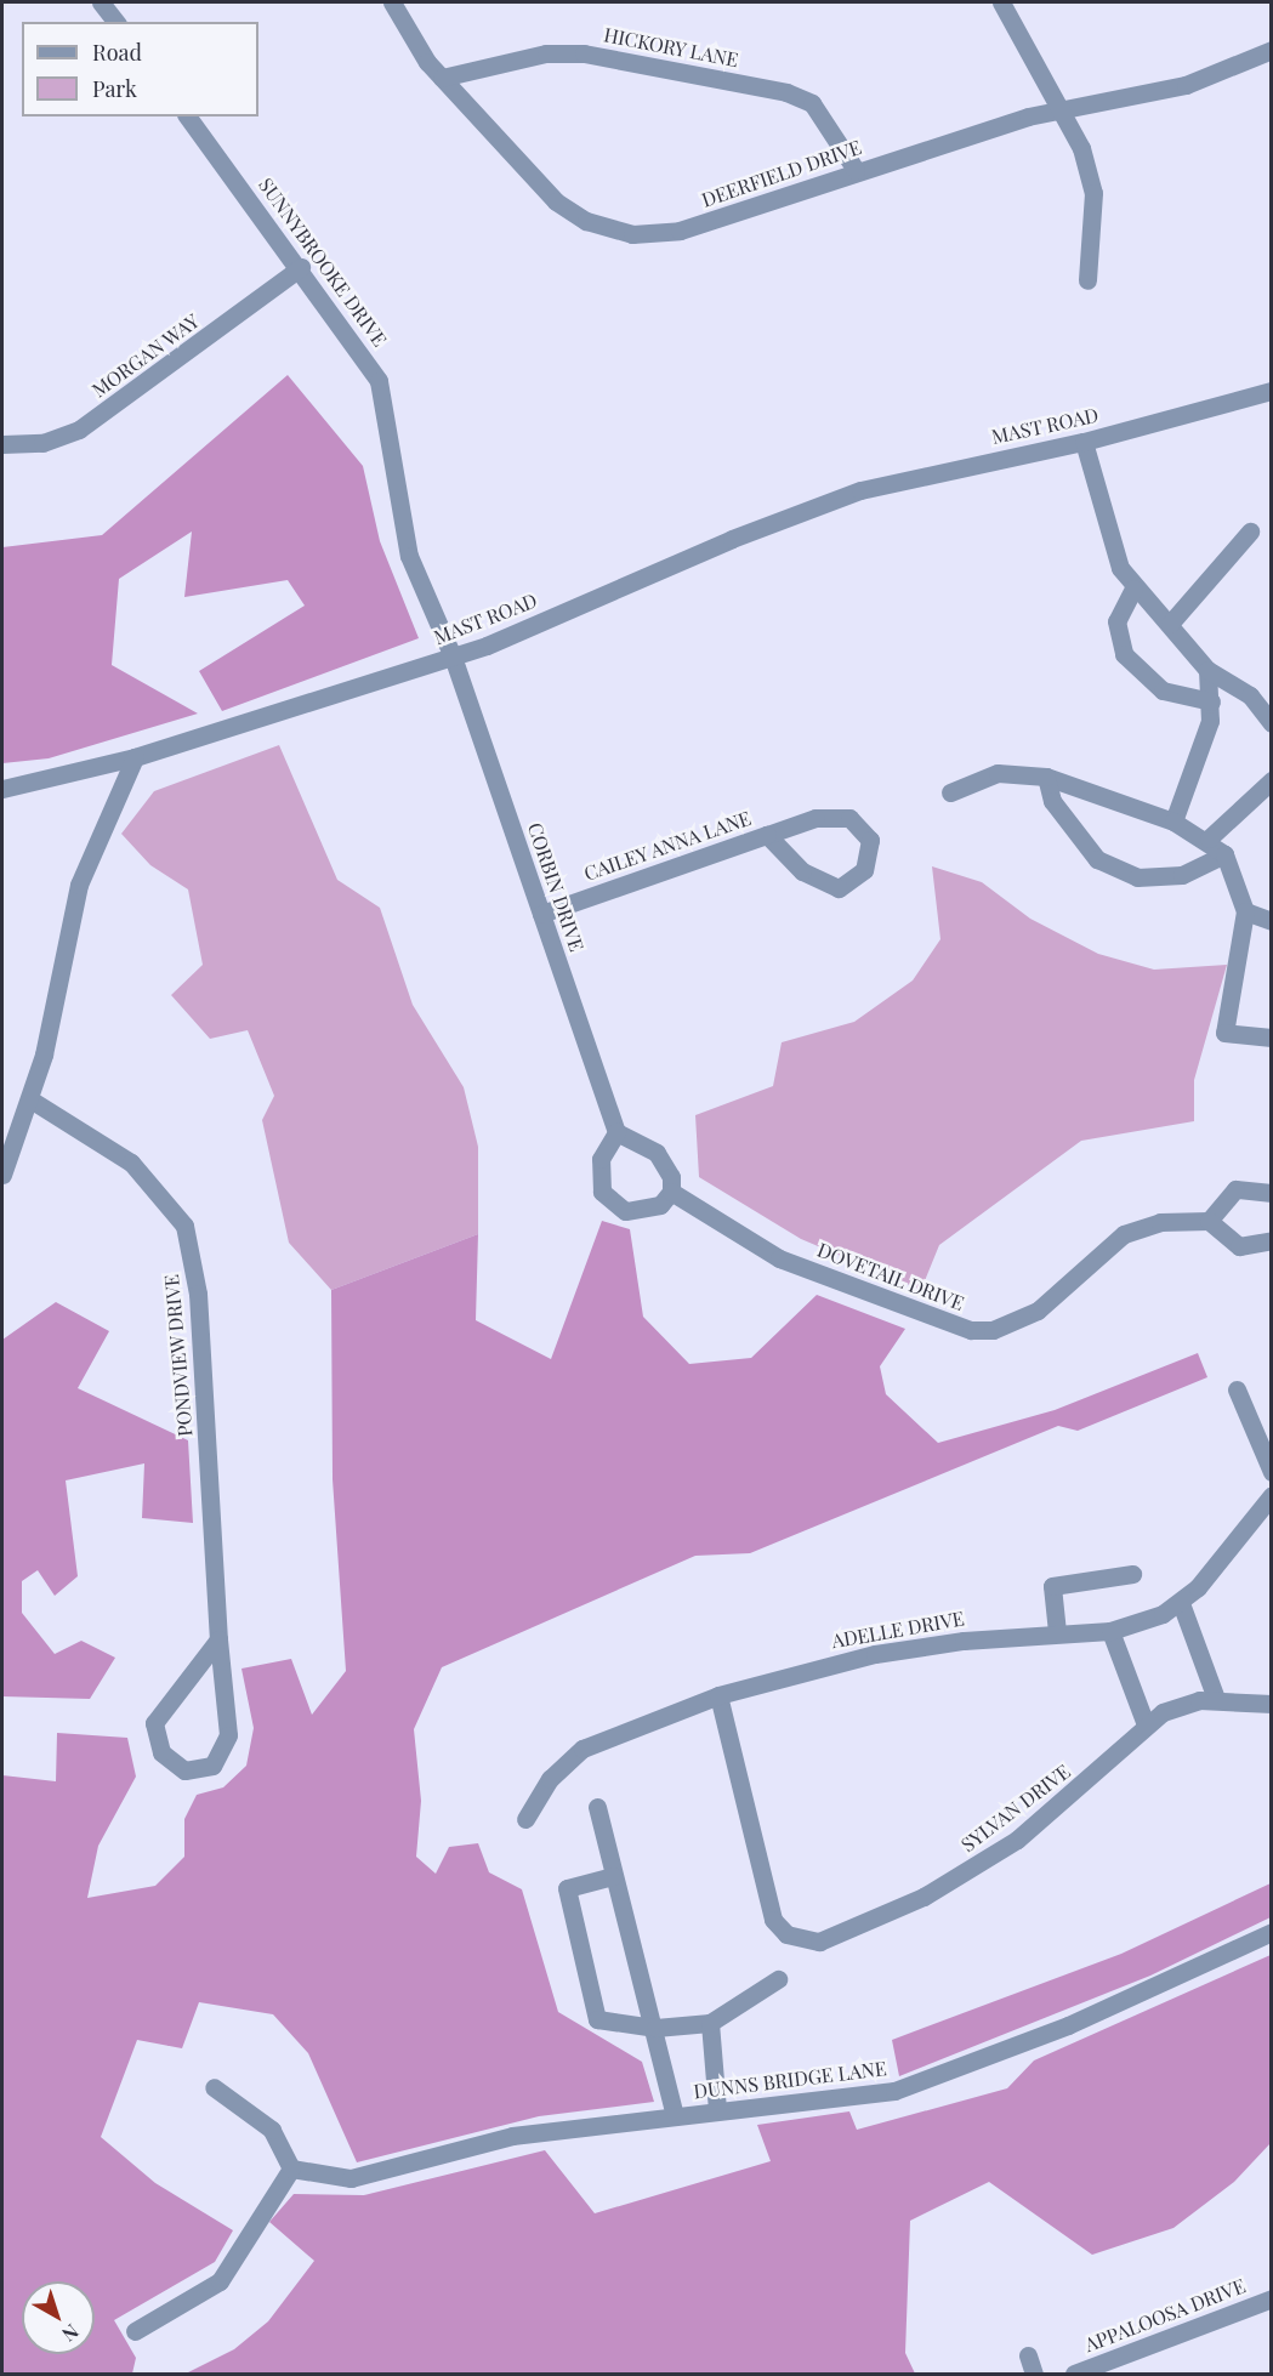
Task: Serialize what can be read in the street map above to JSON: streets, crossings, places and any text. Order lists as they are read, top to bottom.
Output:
{
  "streets": {
    "street": [
      "HICKORY LANE",
      "DEERFIELD DRIVE",
      "SUNNYBROOKE DRIVE",
      "MORGAN WAY",
      "MAST ROAD",
      "CAILEY ANNA LANE",
      "CORBIN DRIVE",
      "DOVETAIL DRIVE",
      "PONDVIEW DRIVE",
      "ADELLE DRIVE",
      "SYLVAN DRIVE",
      "DUNNS BRIDGE LANE",
      "APPALOOSA DRIVE"
    ]
  },
  "crossings": [
    ["HICKORY LANE", "DEERFIELD DRIVE"],
    ["SUNNYBROOKE DRIVE", "MORGAN WAY"],
    ["SUNNYBROOKE DRIVE", "MAST ROAD"],
    ["SUNNYBROOKE DRIVE", "CORBIN DRIVE"],
    ["MAST ROAD", "CORBIN DRIVE"],
    ["CAILEY ANNA LANE", "CORBIN DRIVE"],
    ["CORBIN DRIVE", "DOVETAIL DRIVE"],
    ["ADELLE DRIVE", "SYLVAN DRIVE"]
  ],
  "legend": ["Road", "Park"],
  "north": "bottom right"
}
